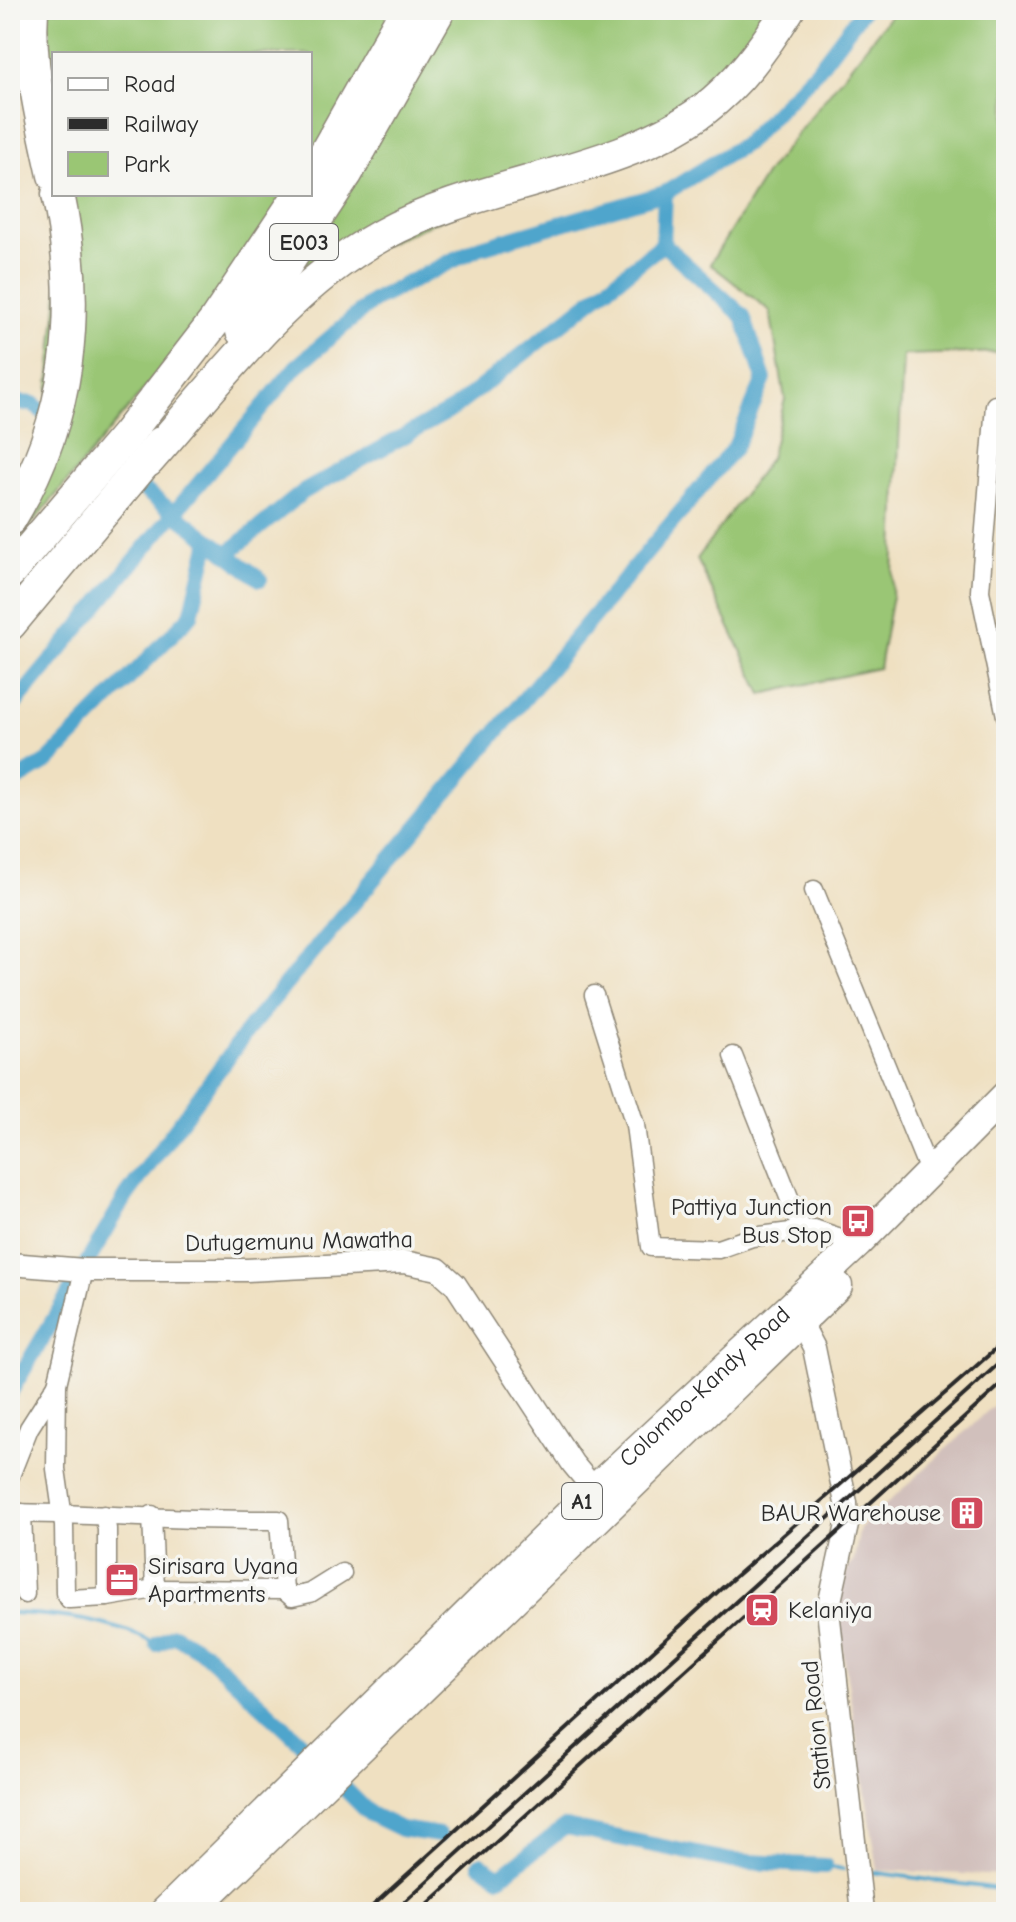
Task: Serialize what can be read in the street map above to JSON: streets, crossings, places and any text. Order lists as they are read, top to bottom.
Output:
{
  "streets": {
    "highway": ["E003", "Colombo-Kandy Road", "A1"],
    "street": ["Dutugemunu Mawatha", "Station Road"]
  },
  "crossings": [
    ["Dutugemunu Mawatha", "Colombo-Kandy Road"],
    ["Colombo-Kandy Road", "Station Road"]
  ],
  "places": {
    "bus stop": ["Pattiya Junction Bus Stop"],
    "building": ["BAUR Warehouse"],
    "office": ["Sirisara Uyana Apartments"],
    "station": ["Kelaniya"]
  },
  "legend": ["Road", "Railway", "Park"]
}
